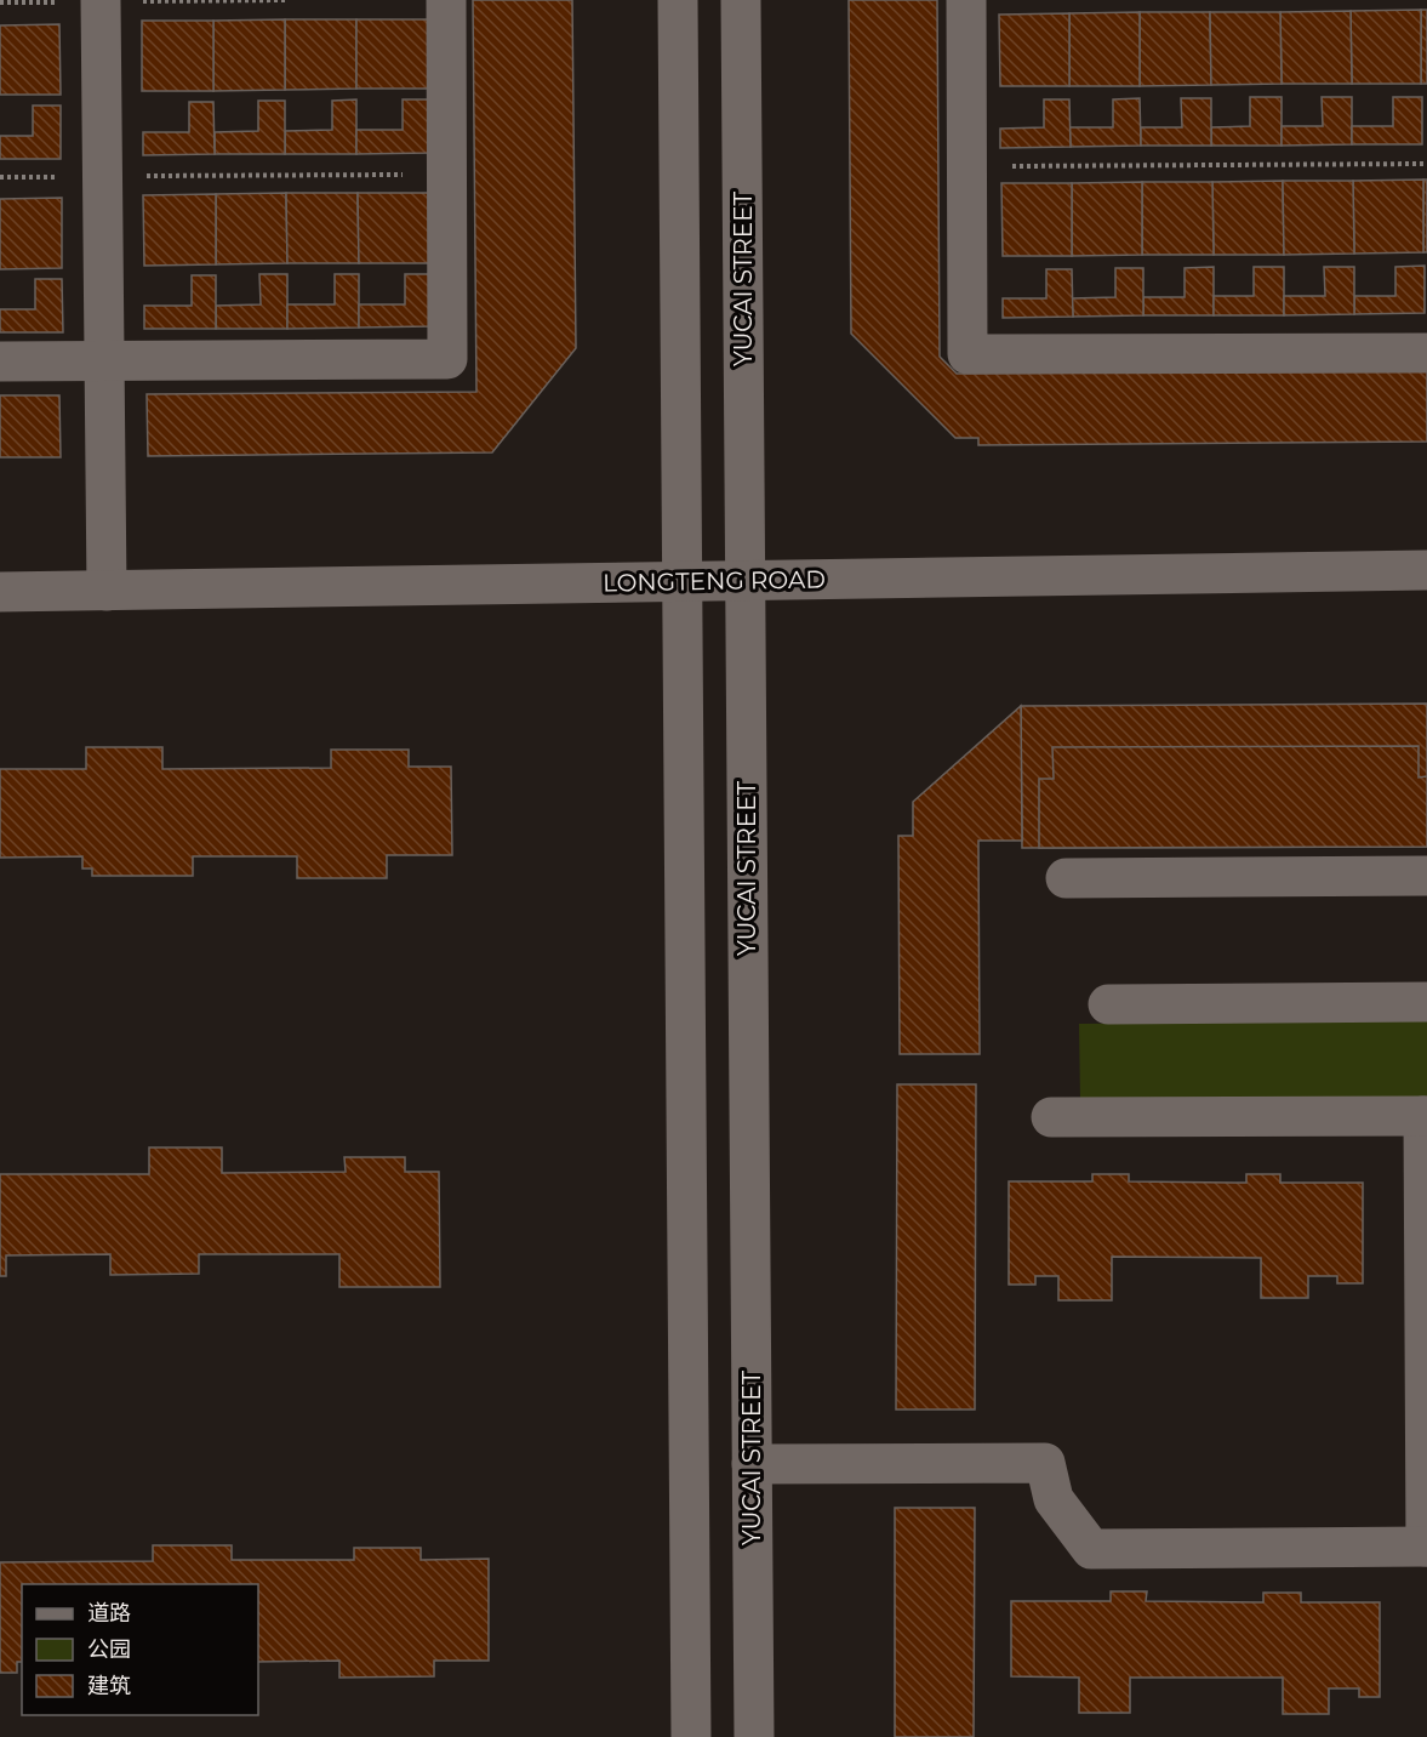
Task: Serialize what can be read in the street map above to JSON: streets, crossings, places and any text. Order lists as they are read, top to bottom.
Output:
{
  "streets": {
    "street": ["YUCAI STREET", "LONGTENG ROAD"]
  },
  "crossings": [
    ["YUCAI STREET", "LONGTENG ROAD"]
  ],
  "legend": ["道路", "公园", "建筑"]
}
